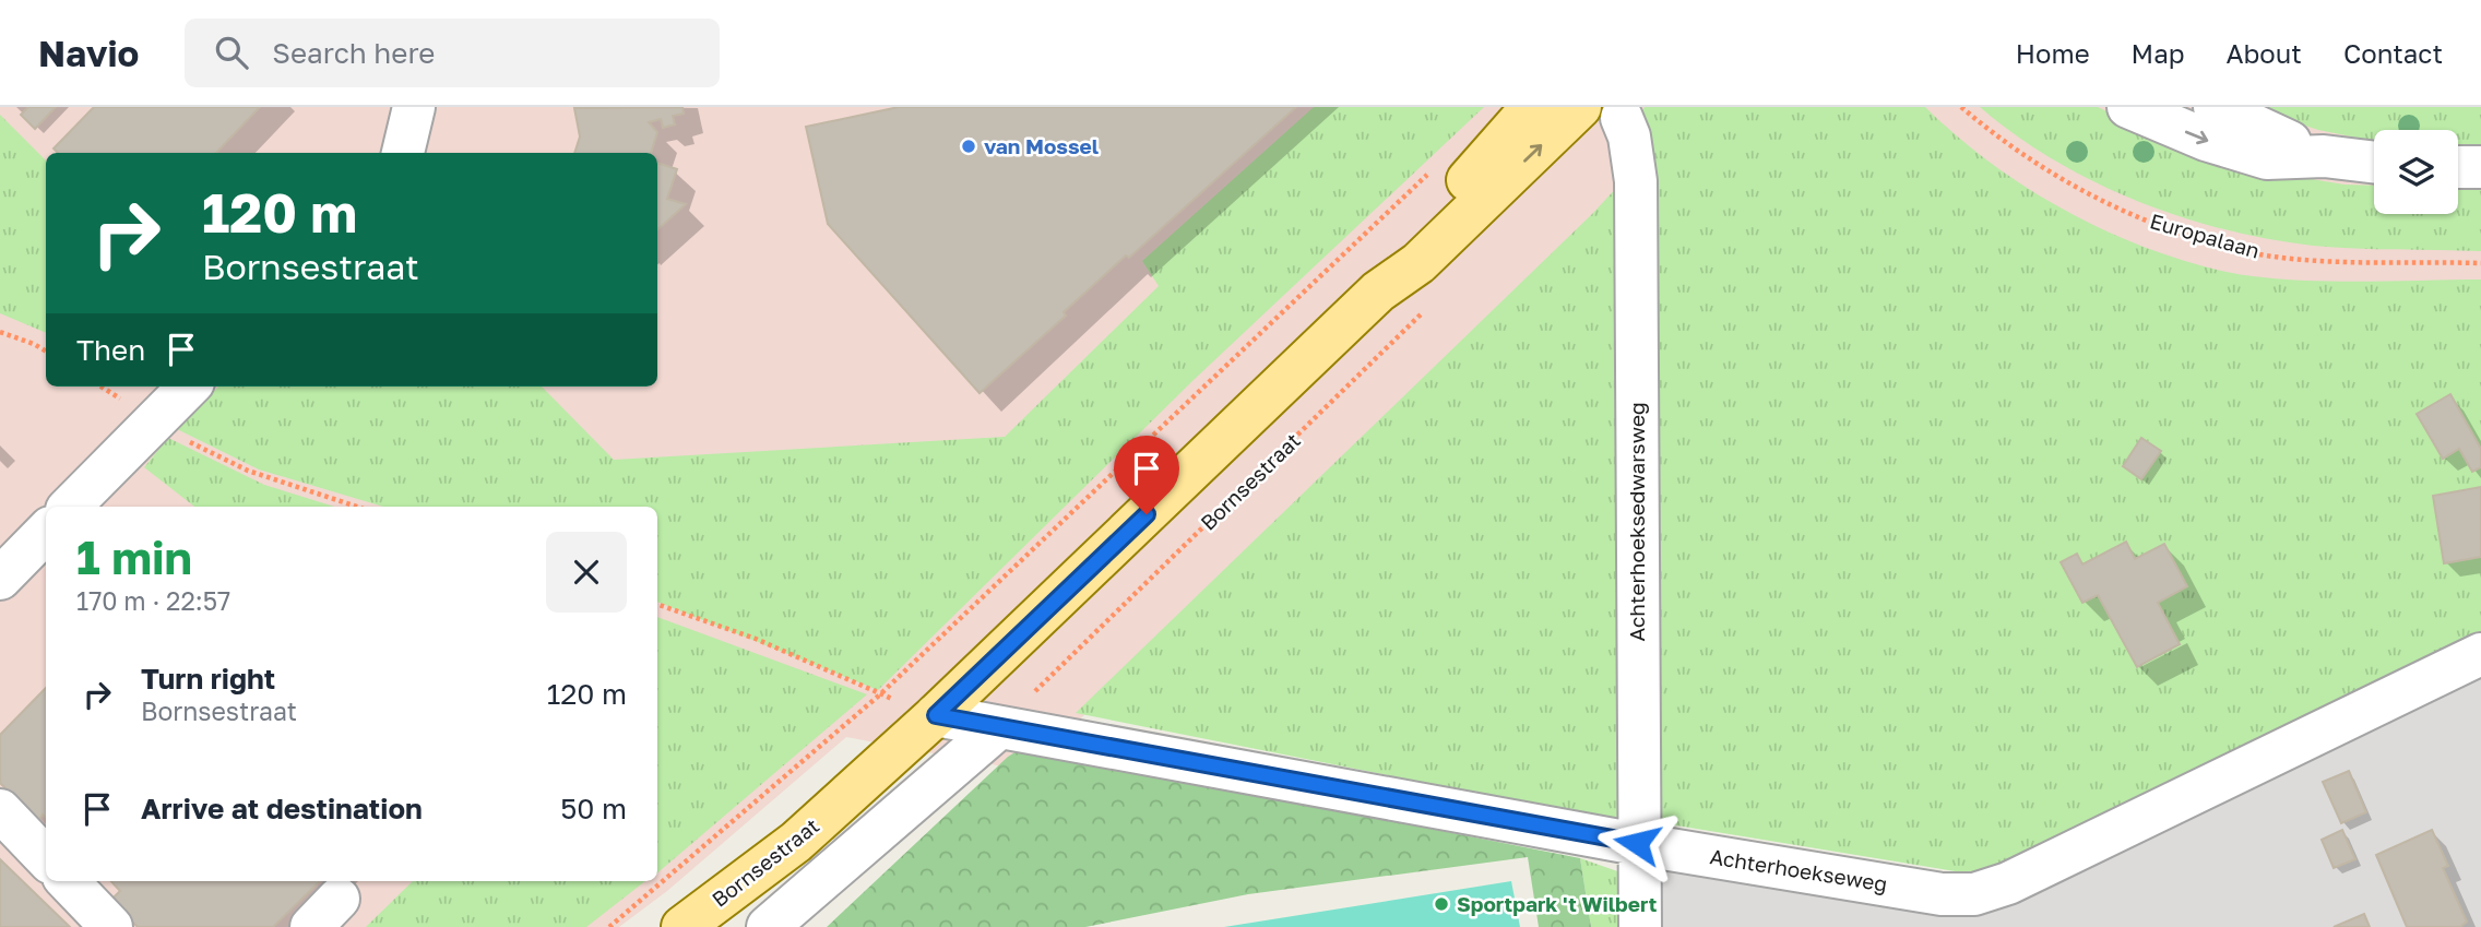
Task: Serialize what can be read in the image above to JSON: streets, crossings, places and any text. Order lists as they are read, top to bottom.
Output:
{
  "streets": {
    "main road": ["Bornsestraat"],
    "street": ["Achterhoeksedwarsweg", "Achterhoekseweg"],
    "path": ["Europalaan"]
  },
  "crossings": [
    ["Bornsestraat", "Achterhoekseweg"],
    ["Achterhoeksedwarsweg", "Achterhoekseweg"]
  ],
  "places": ["van Mossel", "Sportpark 't Wilbert"],
  "page": {
    "header": "Navio",
    "search": "Search here",
    "nav": [
      "Home",
      "Map",
      "About",
      "Contact"
    ],
    "turn": ["120 m", "Bornsestraat"],
    "then": "Then",
    "heading": ["1 min", "170 m · 22:57"],
    "list": [
      {
        "name": "Turn right",
        "note": "Bornsestraat",
        "value": "120 m"
      },
      {
        "name": "Arrive at destination",
        "value": "50 m"
      }
    ]
  }
}
